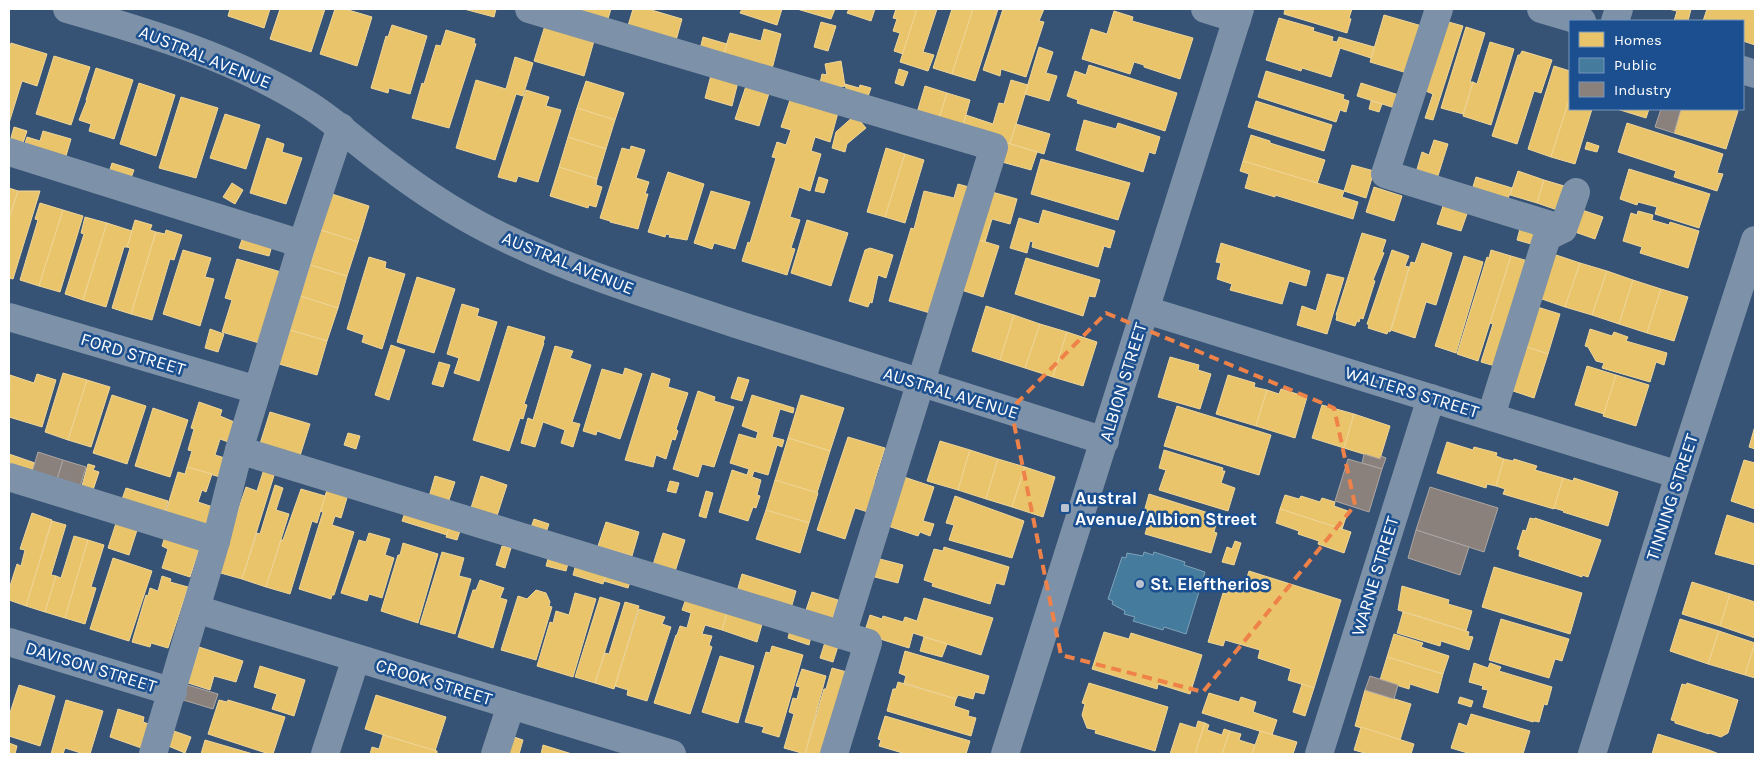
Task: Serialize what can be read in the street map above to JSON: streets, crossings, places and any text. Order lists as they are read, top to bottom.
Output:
{
  "streets": {
    "street": [
      "AUSTRAL AVENUE",
      "FORD STREET",
      "ALBION STREET",
      "WALTERS STREET",
      "TINNING STREET",
      "WARNE STREET",
      "DAVISON STREET",
      "CROOK STREET"
    ]
  },
  "crossings": [
    ["AUSTRAL AVENUE", "ALBION STREET"],
    ["ALBION STREET", "WALTERS STREET"],
    ["WALTERS STREET", "TINNING STREET"],
    ["WALTERS STREET", "WARNE STREET"]
  ],
  "places": {
    "transit": ["Austral Avenue/Albion Street"],
    "other": ["St. Eleftherios"]
  },
  "legend": ["Homes", "Public", "Industry"]
}
